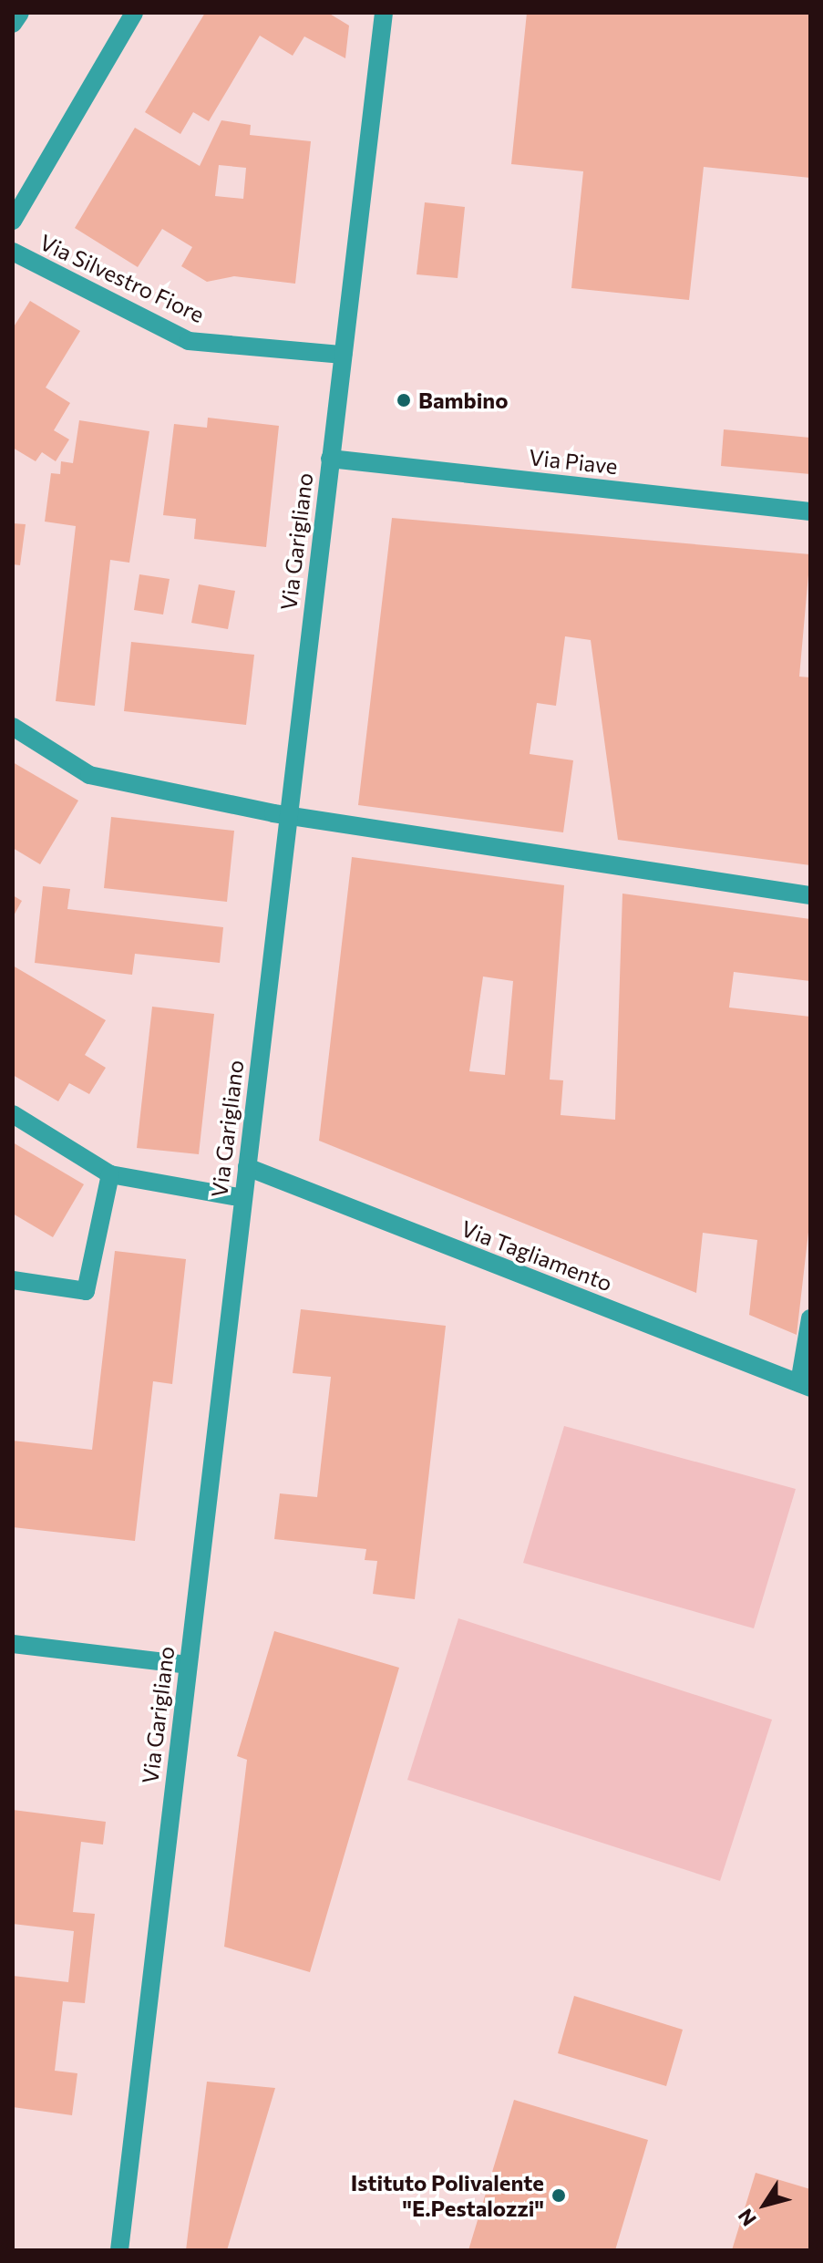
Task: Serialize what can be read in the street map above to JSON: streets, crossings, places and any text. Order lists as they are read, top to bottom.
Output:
{
  "streets": {
    "street": [
      "Via Silvestro Fiore",
      "Via Piave",
      "Via Garigliano",
      "Via Tagliamento"
    ]
  },
  "crossings": [
    ["Via Silvestro Fiore", "Via Garigliano"],
    ["Via Piave", "Via Garigliano"],
    ["Via Garigliano", "Via Tagliamento"]
  ],
  "places": ["Bambino", "Istituto Polivalente \"E.Pestalozzi\""],
  "north": "bottom left"
}
